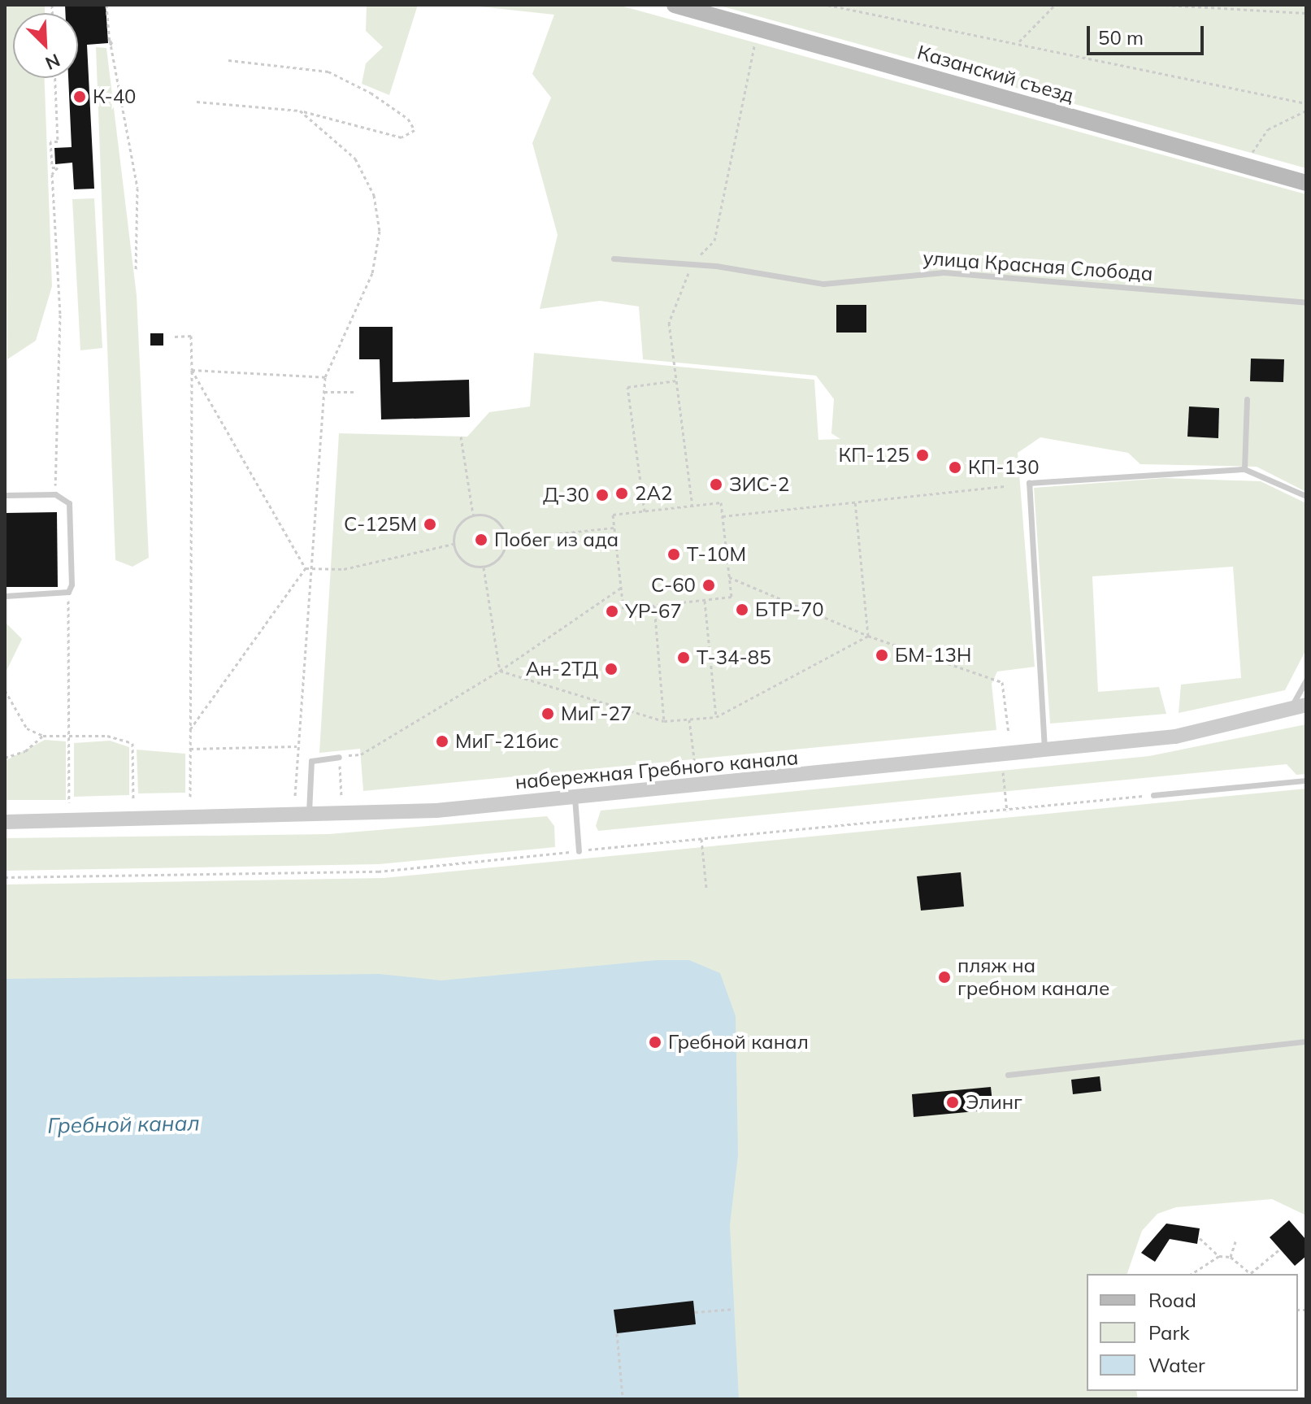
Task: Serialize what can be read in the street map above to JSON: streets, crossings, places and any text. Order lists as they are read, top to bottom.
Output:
{
  "streets": {
    "main road": ["Казанский съезд"],
    "street": ["набережная Гребного канала"],
    "lane": ["улица Красная Слобода"]
  },
  "water": ["Гребной канал"],
  "places": [
    "К-40",
    "КП-125",
    "КП-130",
    "ЗИС-2",
    "2А2",
    "Д-30",
    "С-125М",
    "Побег из ада",
    "Т-10М",
    "С-60",
    "БТР-70",
    "УР-67",
    "БМ-13Н",
    "T-34-85",
    "Ан-2ТД",
    "МиГ-27",
    "МиГ-21бис",
    "пляж на гребном канале",
    "Гребной канал",
    "Элинг"
  ],
  "legend": ["Road", "Park", "Water"],
  "scale_bar": "50 m",
  "north": "bottom right"
}
